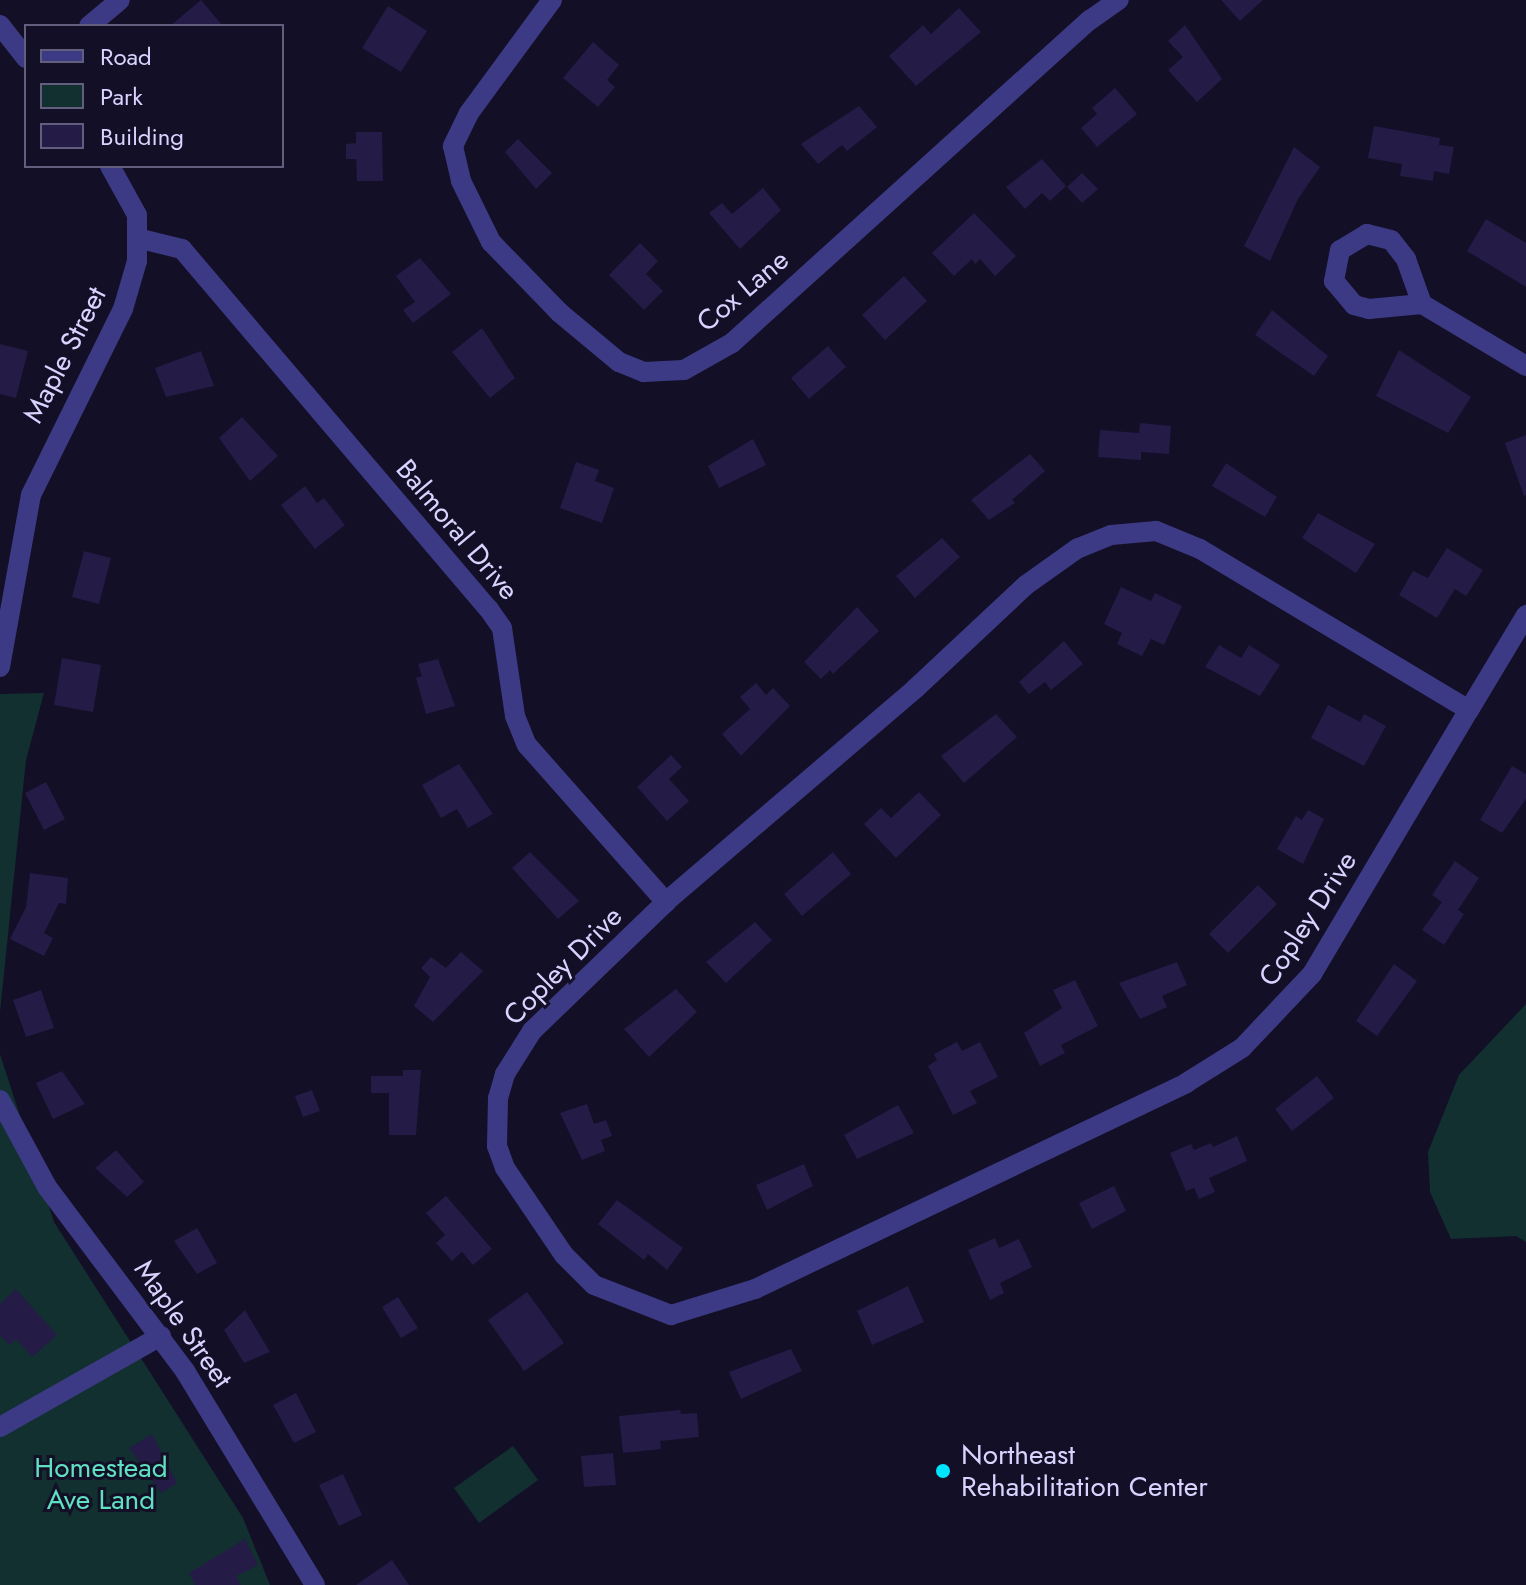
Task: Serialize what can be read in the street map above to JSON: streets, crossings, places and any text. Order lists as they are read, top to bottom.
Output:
{
  "streets": {
    "street": [
      "Cox Lane",
      "Maple Street",
      "Balmoral Drive",
      "Copley Drive"
    ]
  },
  "crossings": [
    ["Maple Street", "Balmoral Drive"],
    ["Balmoral Drive", "Copley Drive"]
  ],
  "parks": ["Homestead Ave Land"],
  "places": ["Northeast Rehabilitation Center"],
  "legend": ["Road", "Park", "Building"]
}
